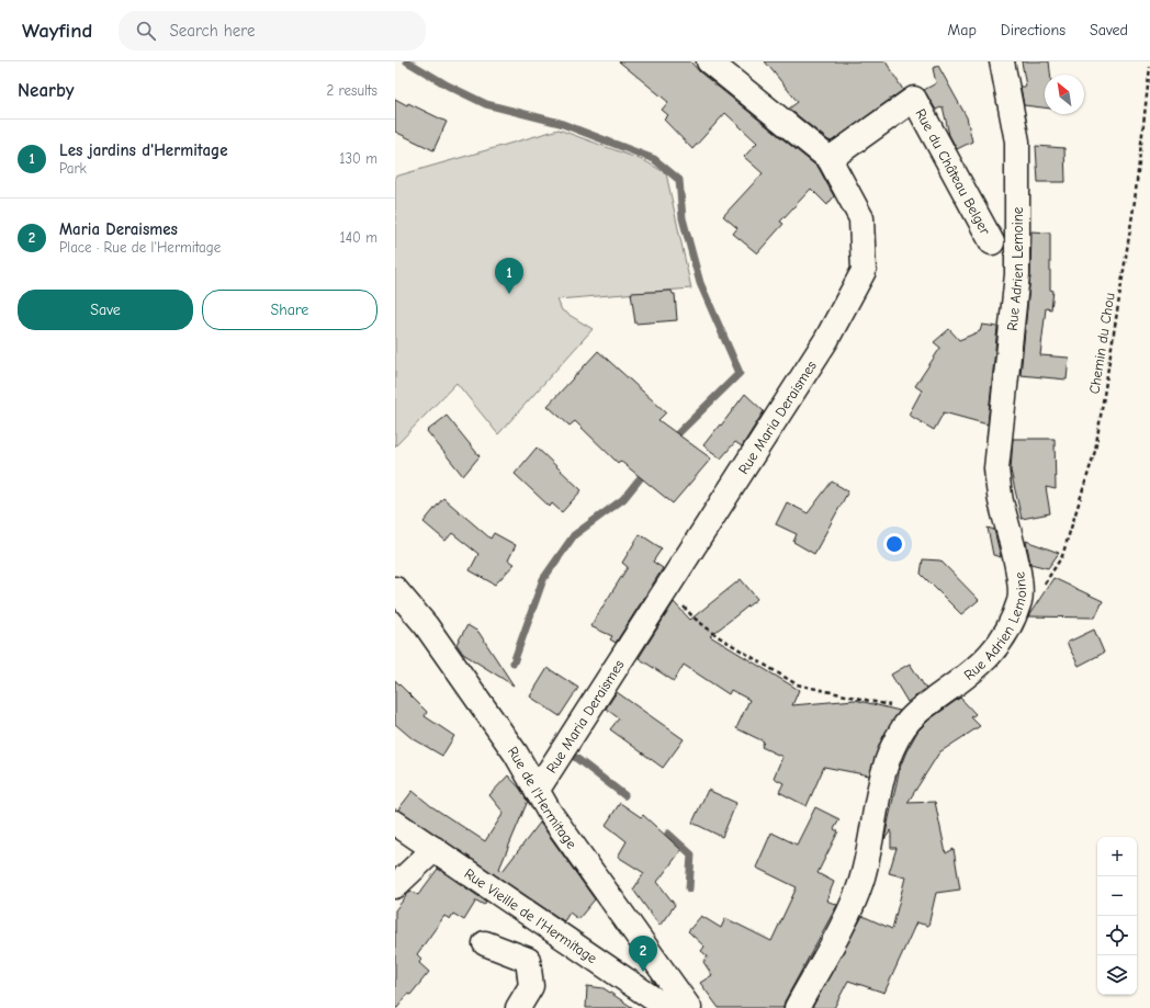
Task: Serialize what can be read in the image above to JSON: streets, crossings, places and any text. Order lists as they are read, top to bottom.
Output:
{
  "streets": {
    "street": [
      "Rue du Château Belger",
      "Rue Adrien Lemoine",
      "Rue Maria Deraismes",
      "Rue de l'Hermitage",
      "Rue Vieille de l'Hermitage"
    ],
    "path": ["Chemin du Chou"]
  },
  "crossings": [
    ["Rue du Château Belger", "Rue Maria Deraismes"],
    ["Rue Adrien Lemoine", "Chemin du Chou"],
    ["Rue Maria Deraismes", "Rue de l'Hermitage"]
  ],
  "north": "top left",
  "page": {
    "header": "Wayfind",
    "search": "Search here",
    "nav": ["Map", "Directions", "Saved"],
    "heading": ["Nearby", "2 results"],
    "list": [
      {
        "mark": "1",
        "name": "Les jardins d'Hermitage",
        "note": "Park",
        "value": "130 m"
      },
      {
        "mark": "2",
        "name": "Maria Deraismes",
        "note": "Place · Rue de l'Hermitage",
        "value": "140 m"
      }
    ],
    "pins": ["1", "2"],
    "buttons": ["Save", "Share"],
    "map_buttons": ["+", "−"]
  }
}
